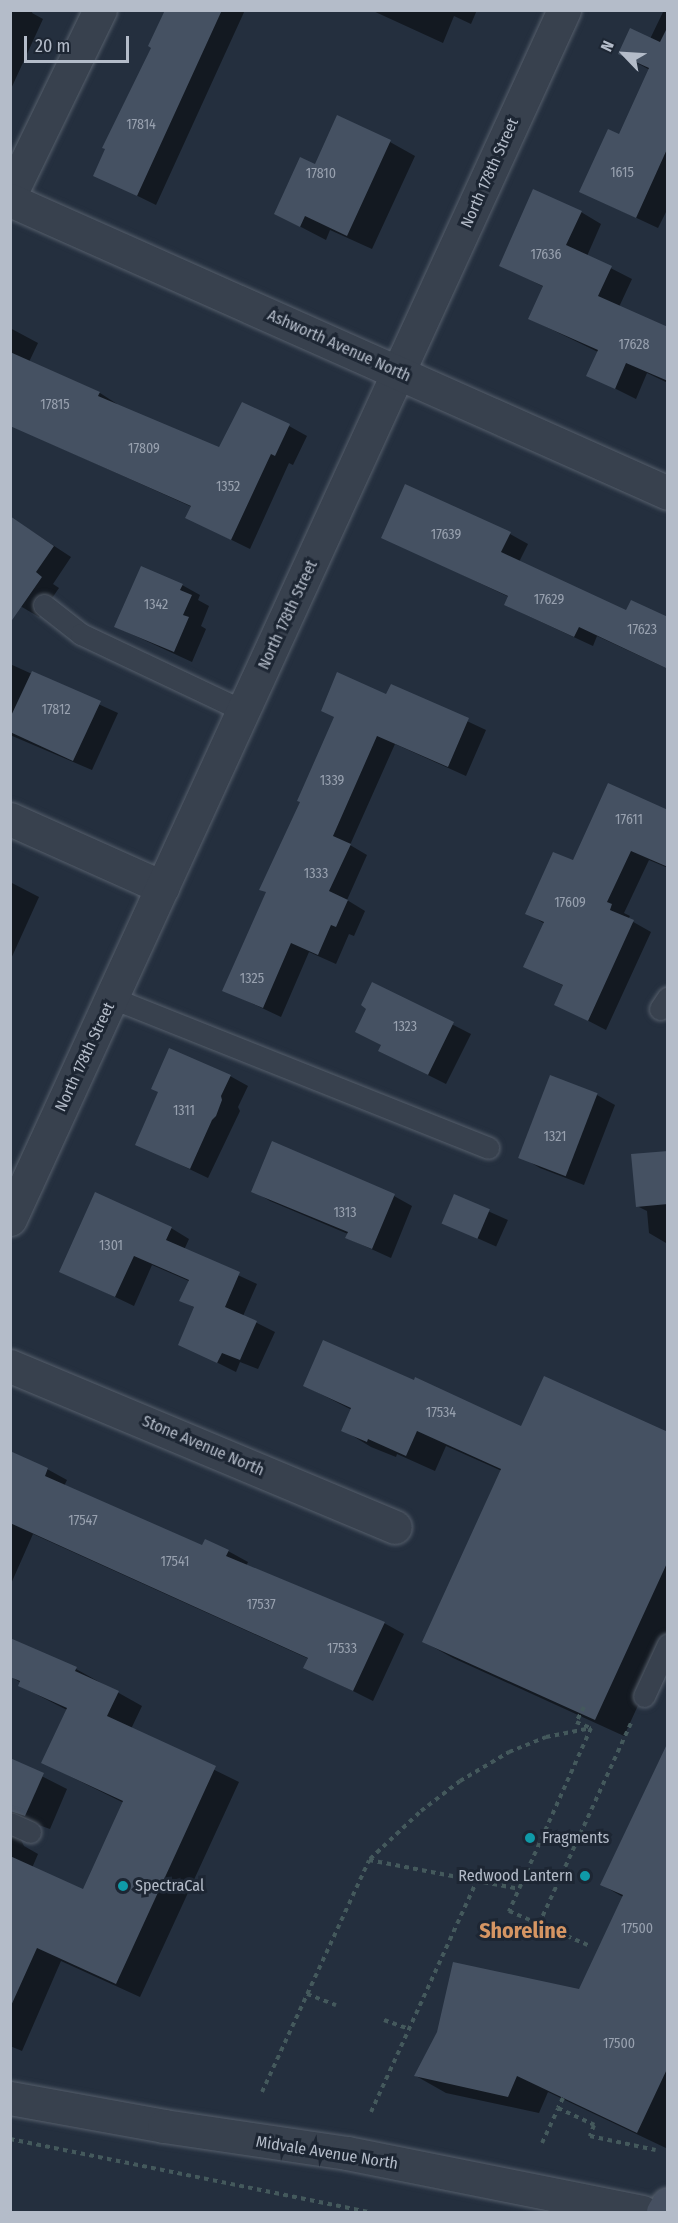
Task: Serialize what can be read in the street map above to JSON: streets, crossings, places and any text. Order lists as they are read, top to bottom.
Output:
{
  "streets": {
    "street": [
      "North 178th Street",
      "Ashworth Avenue North",
      "Stone Avenue North",
      "Midvale Avenue North"
    ]
  },
  "crossings": [
    ["North 178th Street", "Ashworth Avenue North"]
  ],
  "districts": ["Shoreline"],
  "places": ["Fragments", "Redwood Lantern", "SpectraCal"],
  "house_numbers": [
    "17814",
    "1615",
    "17810",
    "17636",
    "17628",
    "17815",
    "17809",
    "1352",
    "17639",
    "17629",
    "1342",
    "17623",
    "17812",
    "1339",
    "17611",
    "1333",
    "17609",
    "1325",
    "1323",
    "1311",
    "1321",
    "1313",
    "1301",
    "17534",
    "17547",
    "17541",
    "17537",
    "17533",
    "17500",
    "17500"
  ],
  "scale_bar": "20 m",
  "north": "top left"
}
